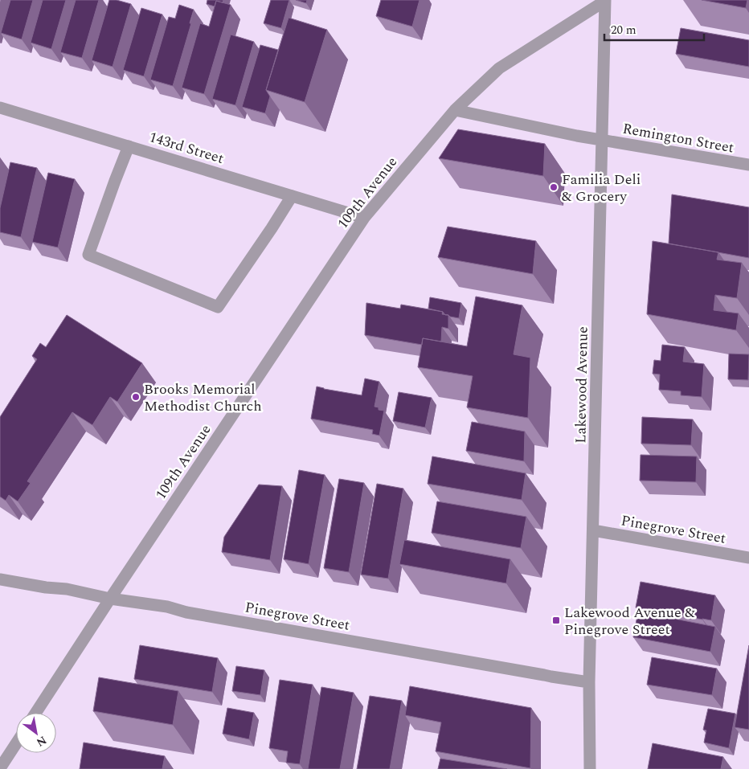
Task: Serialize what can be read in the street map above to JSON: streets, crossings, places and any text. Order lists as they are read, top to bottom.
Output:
{
  "streets": {
    "street": [
      "Remington Street",
      "143rd Street",
      "109th Avenue",
      "Lakewood Avenue",
      "Pinegrove Street"
    ]
  },
  "crossings": [
    ["Remington Street", "Lakewood Avenue"],
    ["143rd Street", "109th Avenue"],
    ["109th Avenue", "Lakewood Avenue"],
    ["109th Avenue", "Pinegrove Street"],
    ["Lakewood Avenue", "Pinegrove Street"]
  ],
  "places": {
    "other": ["Familia Deli & Grocery", "Brooks Memorial Methodist Church"],
    "transit": ["Lakewood Avenue & Pinegrove Street"]
  },
  "scale_bar": "20 m",
  "north": "bottom right"
}
